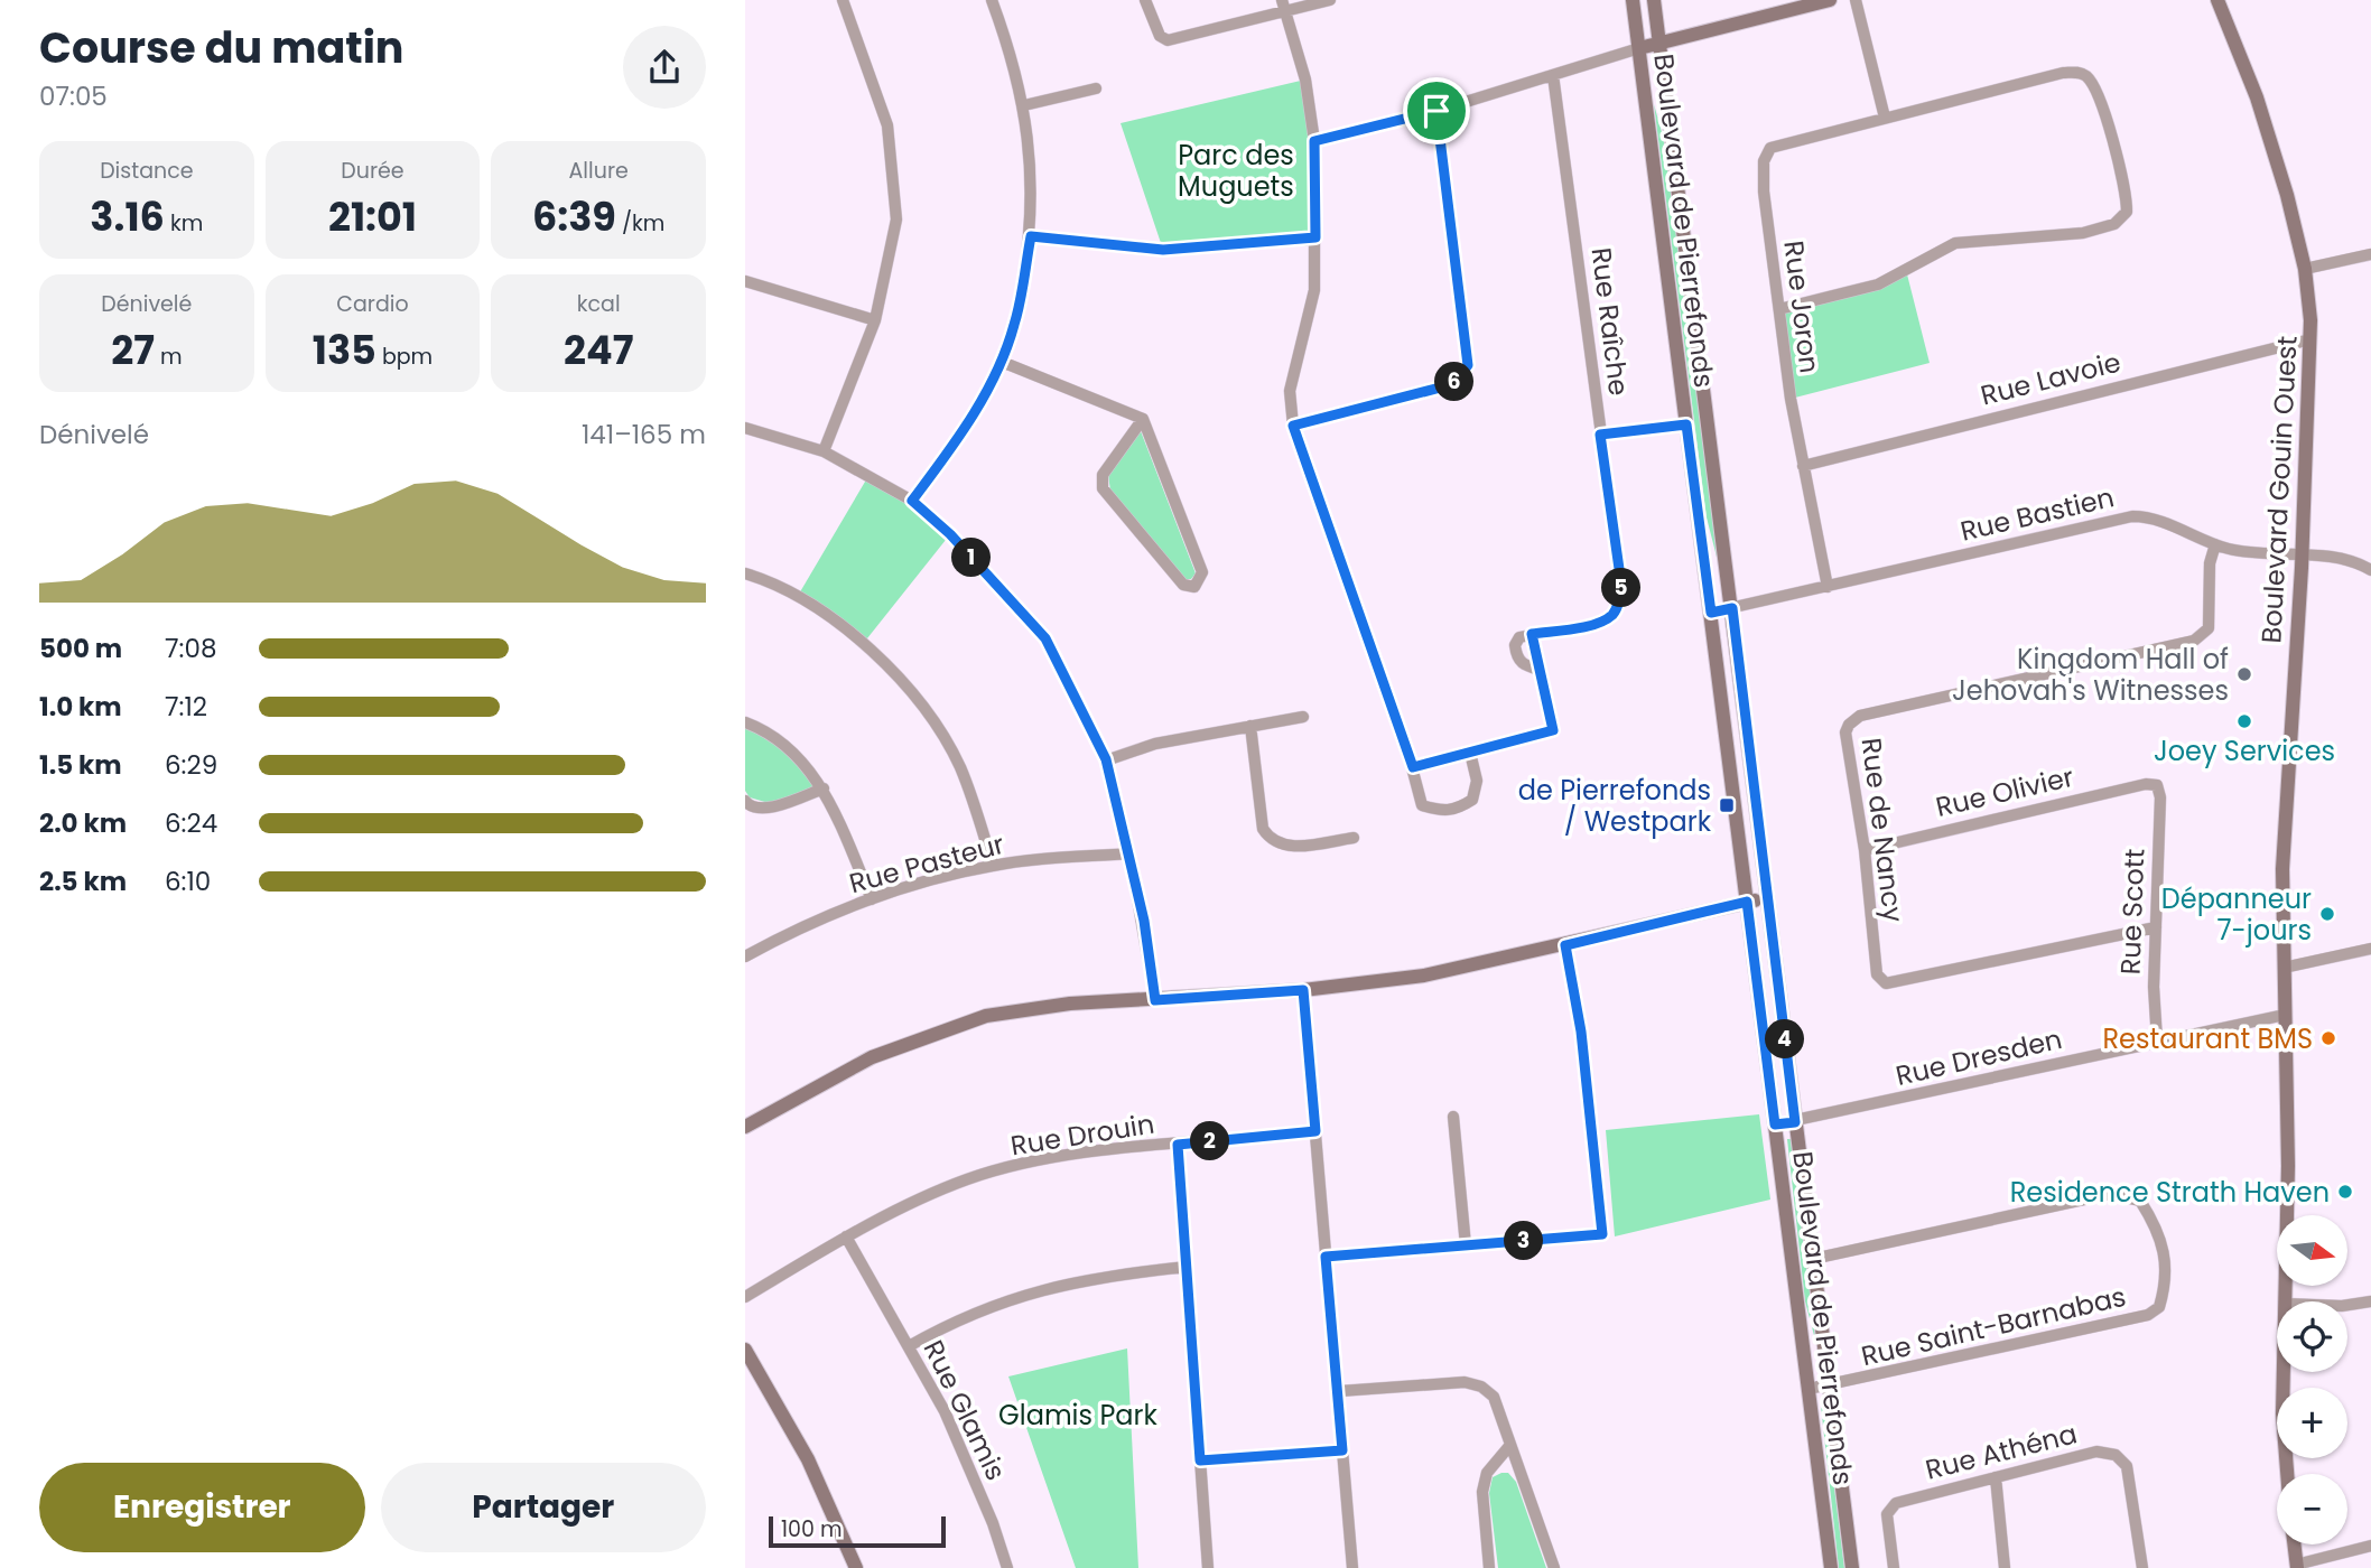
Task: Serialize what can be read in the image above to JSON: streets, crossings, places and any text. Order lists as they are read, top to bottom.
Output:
{
  "streets": {
    "main road": ["Boulevard de Pierrefonds", "Boulevard Gouin Ouest"],
    "street": [
      "Rue Joron",
      "Rue Raîche",
      "Rue Lavoie",
      "Rue Bastien",
      "Rue Olivier",
      "Rue de Nancy",
      "Rue Pasteur",
      "Rue Scott",
      "Rue Dresden",
      "Rue Drouin",
      "Rue Saint-Barnabas",
      "Rue Glamis",
      "Rue Athéna"
    ]
  },
  "crossings": [
    ["Boulevard de Pierrefonds", "Rue Bastien"],
    ["Boulevard de Pierrefonds", "Rue Dresden"],
    ["Boulevard de Pierrefonds", "Rue Saint-Barnabas"],
    ["Rue Joron", "Rue Lavoie"],
    ["Rue Joron", "Rue Bastien"],
    ["Rue Lavoie", "Boulevard Gouin Ouest"],
    ["Boulevard Gouin Ouest", "Rue Bastien"],
    ["Boulevard Gouin Ouest", "Rue Dresden"],
    ["Rue Bastien", "Rue de Nancy"],
    ["Rue Olivier", "Rue de Nancy"],
    ["Rue Olivier", "Rue Scott"],
    ["Rue de Nancy", "Rue Scott"],
    ["Rue Scott", "Rue Dresden"],
    ["Rue Drouin", "Rue Glamis"]
  ],
  "parks": ["Parc des Muguets", "Glamis Park"],
  "places": {
    "other": [
      "Kingdom Hall of Jehovah's Witnesses",
      "Joey Services",
      "Dépanneur 7-jours",
      "Restaurant BMS",
      "Residence Strath Haven"
    ],
    "transit": ["de Pierrefonds / Westpark"]
  },
  "scale_bar": "100 m",
  "north": "right",
  "page": {
    "heading": ["Course du matin", "07:05"],
    "stats": [
      ["Distance", "3.16 km"],
      ["Durée", "21:01"],
      ["Allure", "6:39 /km"],
      ["Dénivelé", "27 m"],
      ["Cardio", "135 bpm"],
      ["kcal", "247"]
    ],
    "pins": [
      "6",
      "1",
      "5",
      "4",
      "2",
      "3"
    ],
    "chart": ["Dénivelé", "141–165 m"],
    "list": [
      {
        "name": "500 m",
        "note": "7:08"
      },
      {
        "name": "1.0 km",
        "note": "7:12"
      },
      {
        "name": "1.5 km",
        "note": "6:29"
      },
      {
        "name": "2.0 km",
        "note": "6:24"
      },
      {
        "name": "2.5 km",
        "note": "6:10"
      }
    ],
    "map_buttons": ["+", "−"],
    "buttons": ["Enregistrer", "Partager"],
    "scale": "100 m"
  }
}
